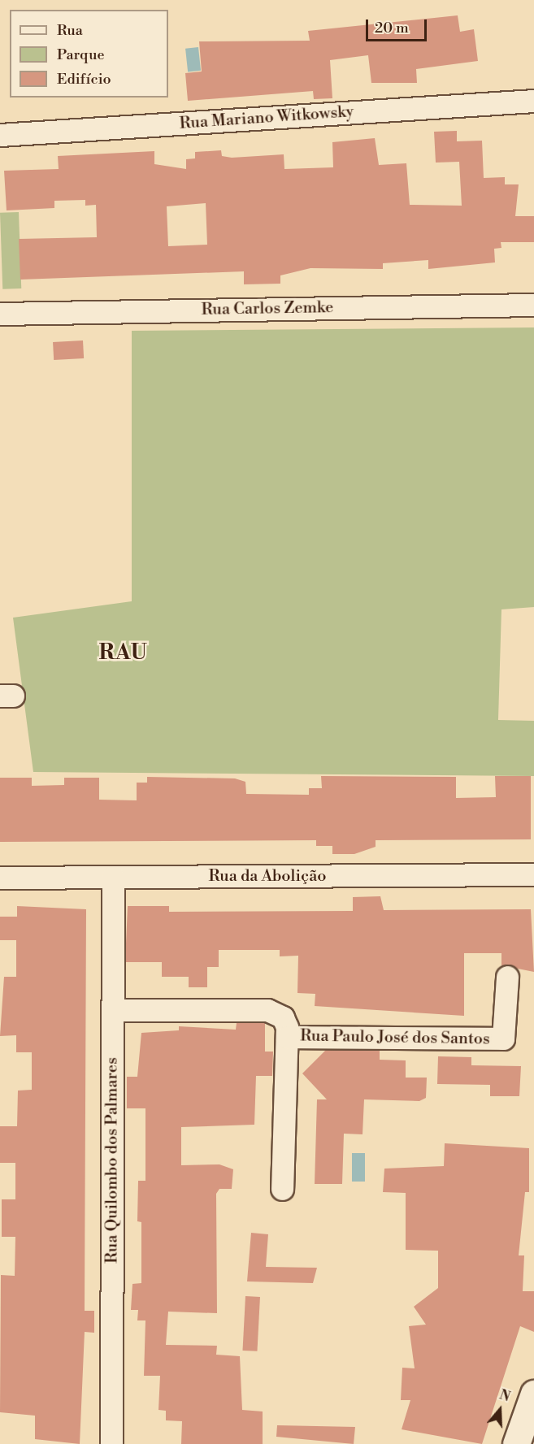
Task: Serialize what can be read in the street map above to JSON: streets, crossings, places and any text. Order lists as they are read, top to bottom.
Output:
{
  "streets": {
    "street": [
      "Rua Mariano Witkowsky",
      "Rua Carlos Zemke",
      "Rua da Abolição",
      "Rua Paulo José dos Santos",
      "Rua Quilombo dos Palmares"
    ]
  },
  "crossings": [
    ["Rua da Abolição", "Rua Quilombo dos Palmares"]
  ],
  "districts": ["RAU"],
  "legend": ["Rua", "Parque", "Edifício"],
  "scale_bar": "20 m",
  "north": "top"
}
